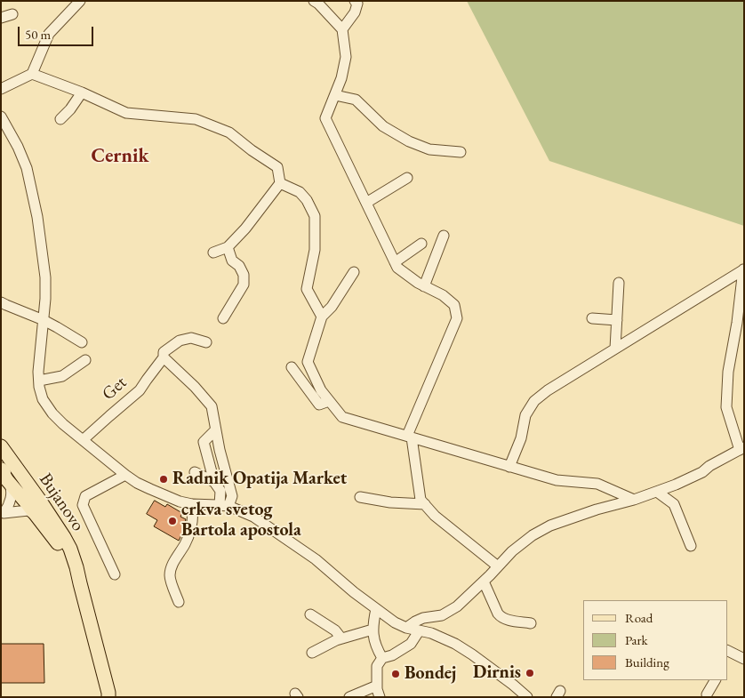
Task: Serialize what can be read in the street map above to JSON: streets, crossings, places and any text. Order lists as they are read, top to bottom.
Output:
{
  "streets": {
    "main road": ["Bujanovo"],
    "street": ["Get"]
  },
  "districts": ["Cernik"],
  "places": [
    "Radnik Opatija Market",
    "crkva svetog Bartola apostola",
    "Dirnis",
    "Bondej"
  ],
  "legend": ["Road", "Park", "Building"],
  "scale_bar": "50 m"
}
